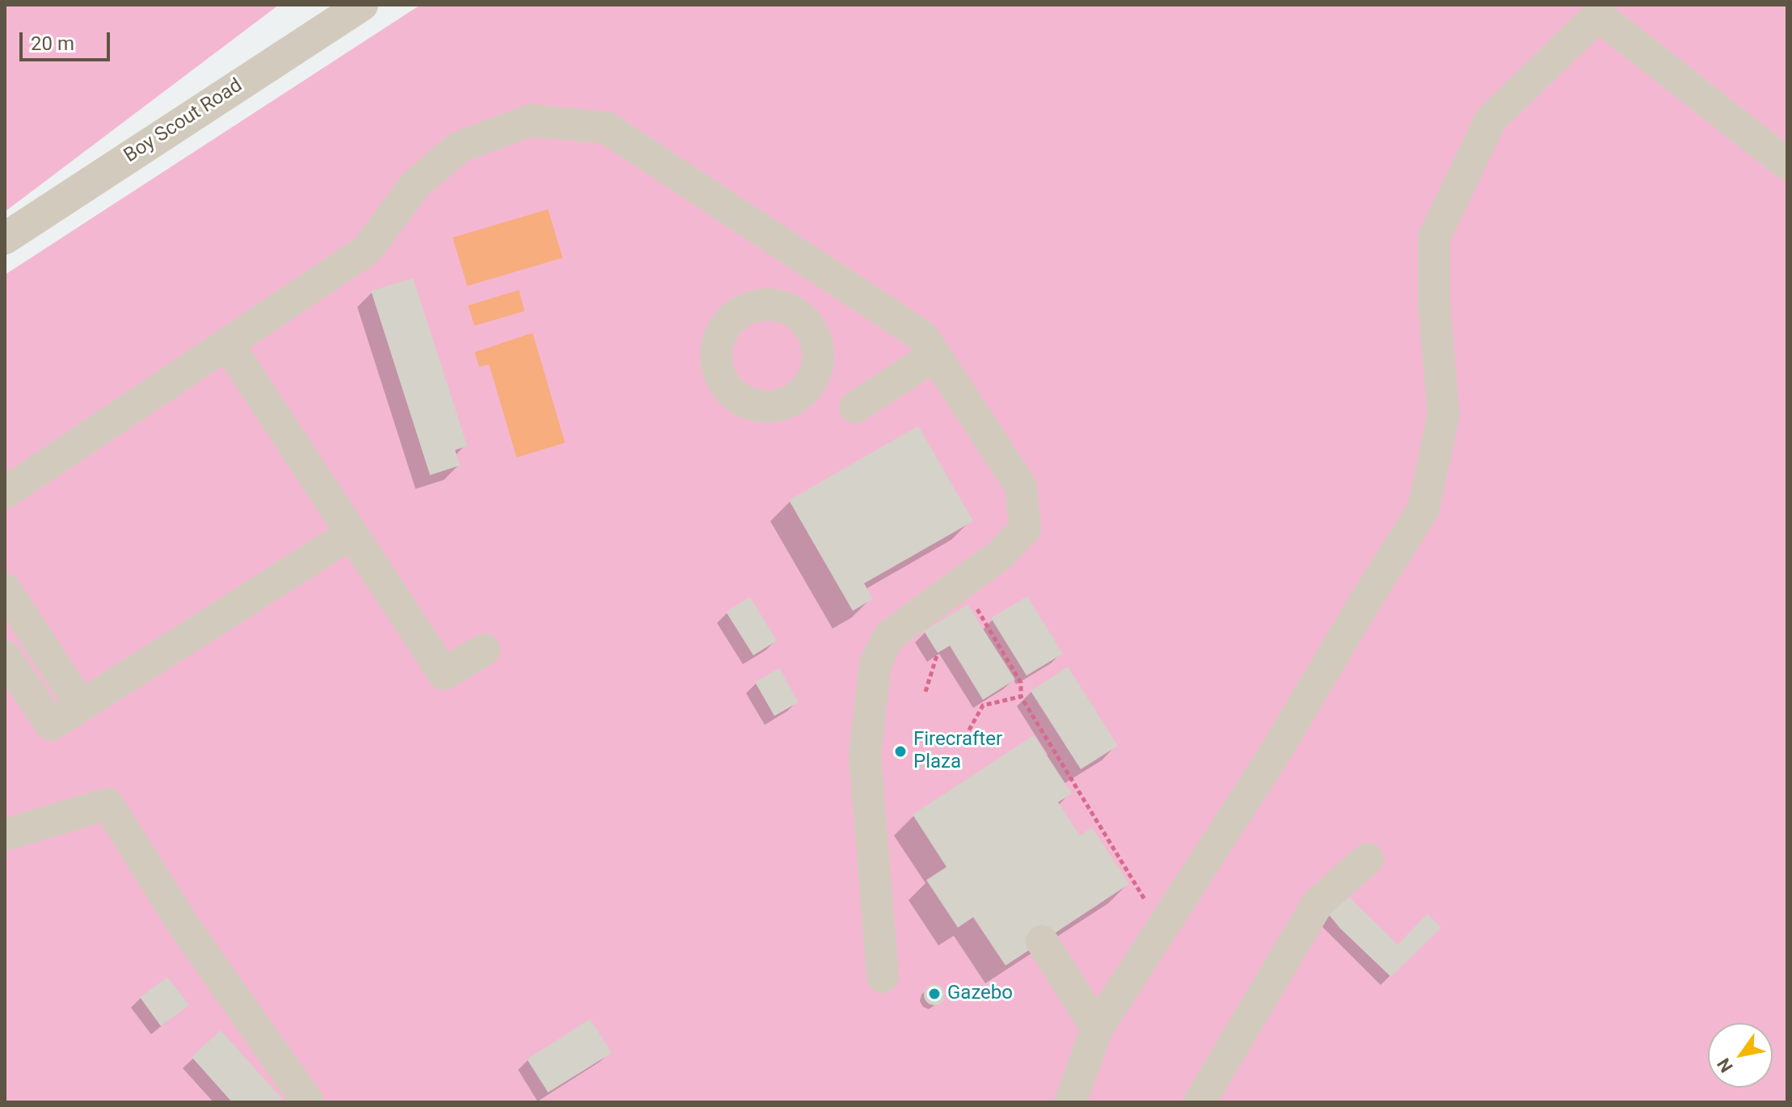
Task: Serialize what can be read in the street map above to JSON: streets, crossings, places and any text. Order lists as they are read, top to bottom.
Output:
{
  "streets": {
    "street": ["Boy Scout Road"]
  },
  "places": ["Firecrafter Plaza", "Gazebo"],
  "scale_bar": "20 m",
  "north": "bottom left"
}
